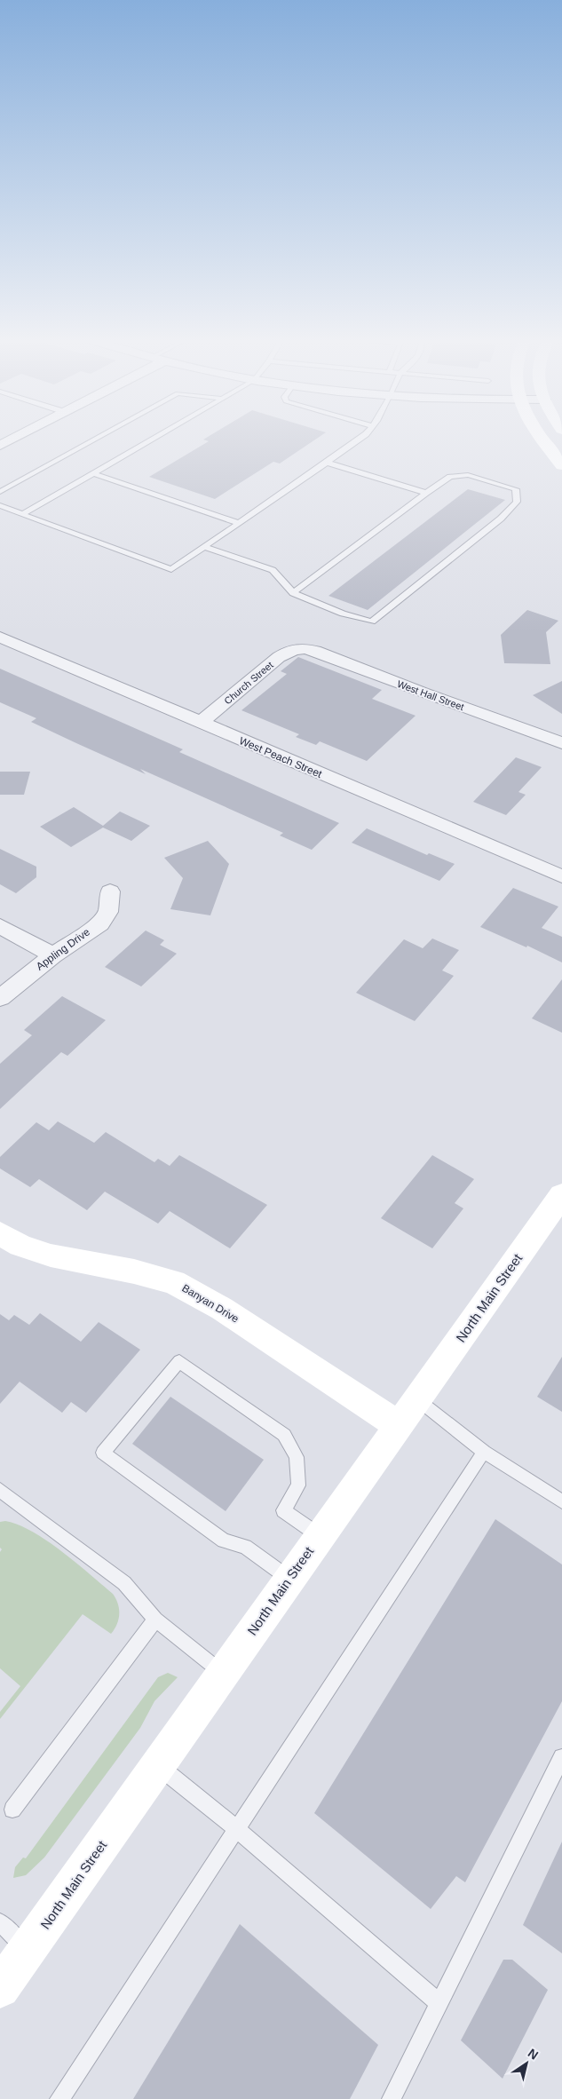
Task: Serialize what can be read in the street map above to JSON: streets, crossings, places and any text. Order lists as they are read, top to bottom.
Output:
{
  "streets": {
    "main road": ["North Main Street", "Banyan Drive"],
    "street": [
      "Church Street",
      "West Hall Street",
      "West Peach Street",
      "Appling Drive"
    ]
  },
  "crossings": [
    ["Church Street", "West Hall Street"],
    ["Church Street", "West Peach Street"],
    ["North Main Street", "Banyan Drive"]
  ],
  "north": "top right"
}
